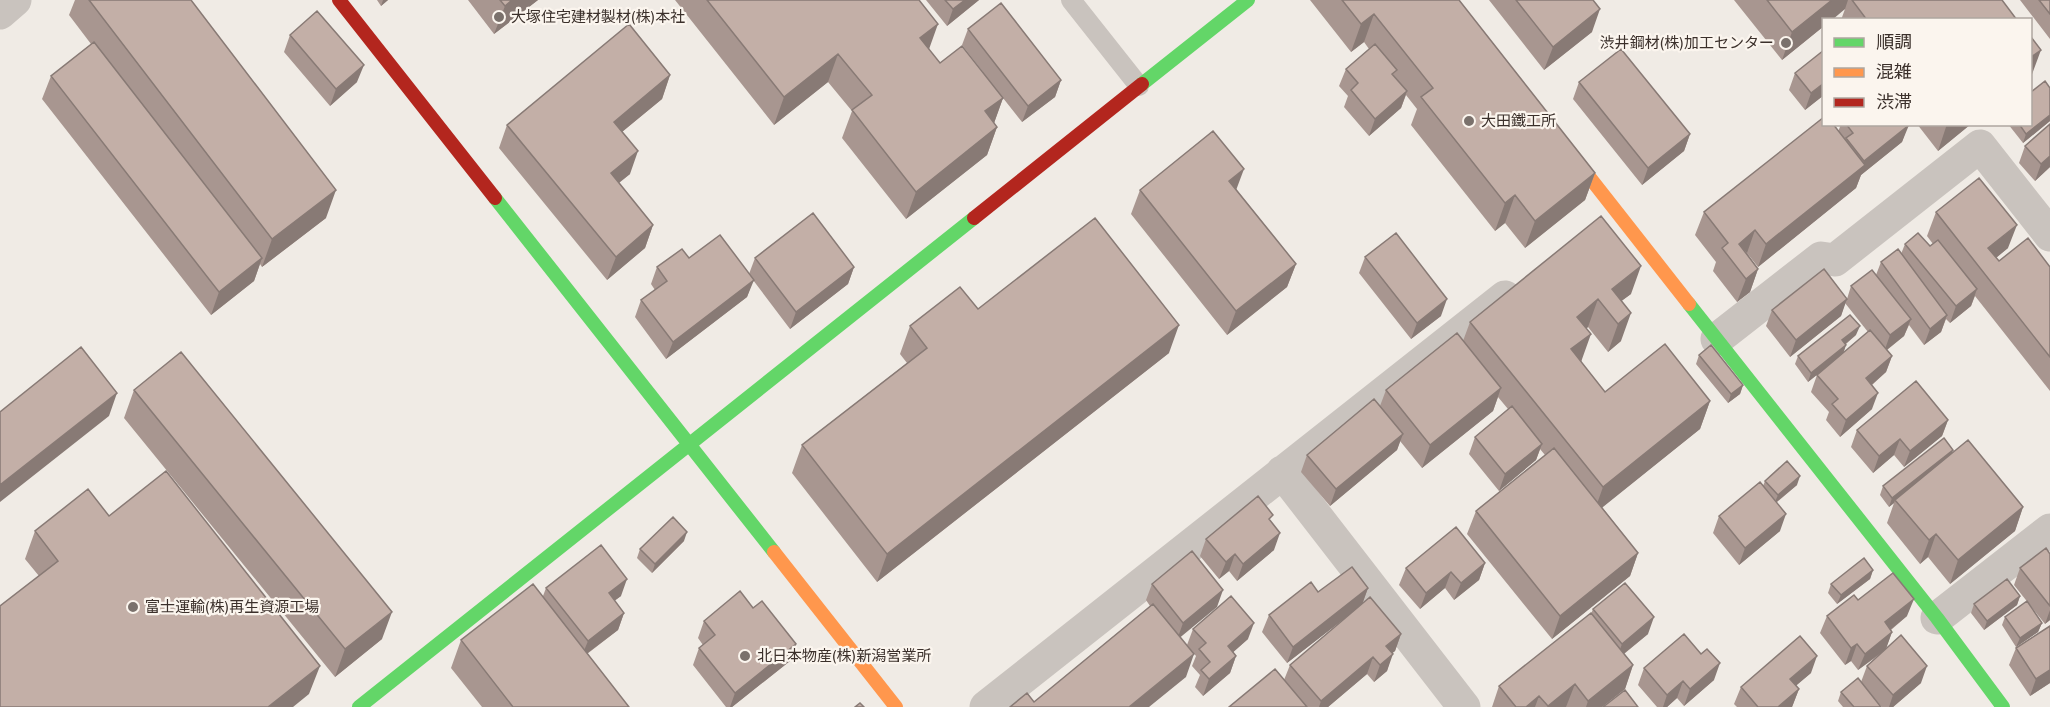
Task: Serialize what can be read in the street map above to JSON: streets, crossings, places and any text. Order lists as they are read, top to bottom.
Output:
{
  "places": [
    "大塚住宅建材製材(株)本社",
    "渋井鋼材(株)加工センター",
    "大田鐵工所",
    "富士運輸(株)再生資源工場",
    "北日本物産(株)新潟営業所"
  ],
  "legend": ["順調", "混雑", "渋滞"]
}
